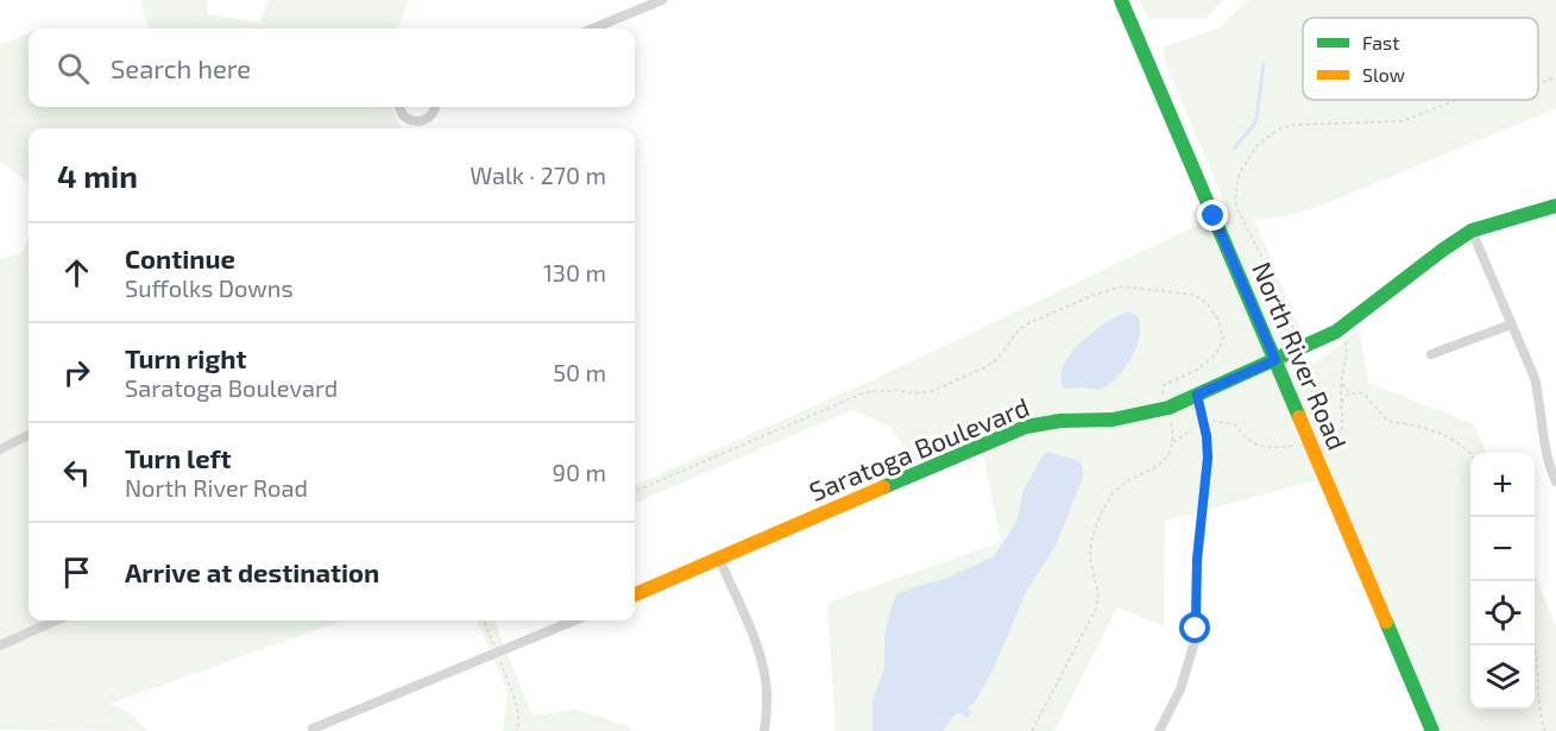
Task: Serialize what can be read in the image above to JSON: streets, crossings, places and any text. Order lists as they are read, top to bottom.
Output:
{
  "streets": {
    "street": ["North River Road", "Saratoga Boulevard"]
  },
  "crossings": [
    ["North River Road", "Saratoga Boulevard"]
  ],
  "legend": ["Fast", "Slow"],
  "page": {
    "search": "Search here",
    "heading": ["4 min", "Walk · 270 m"],
    "list": [
      ["Continue", "Suffolks Downs", "130 m"],
      ["Turn right", "Saratoga Boulevard", "50 m"],
      ["Turn left", "North River Road", "90 m"],
      "Arrive at destination"
    ],
    "map_buttons": ["+", "−"]
  }
}
